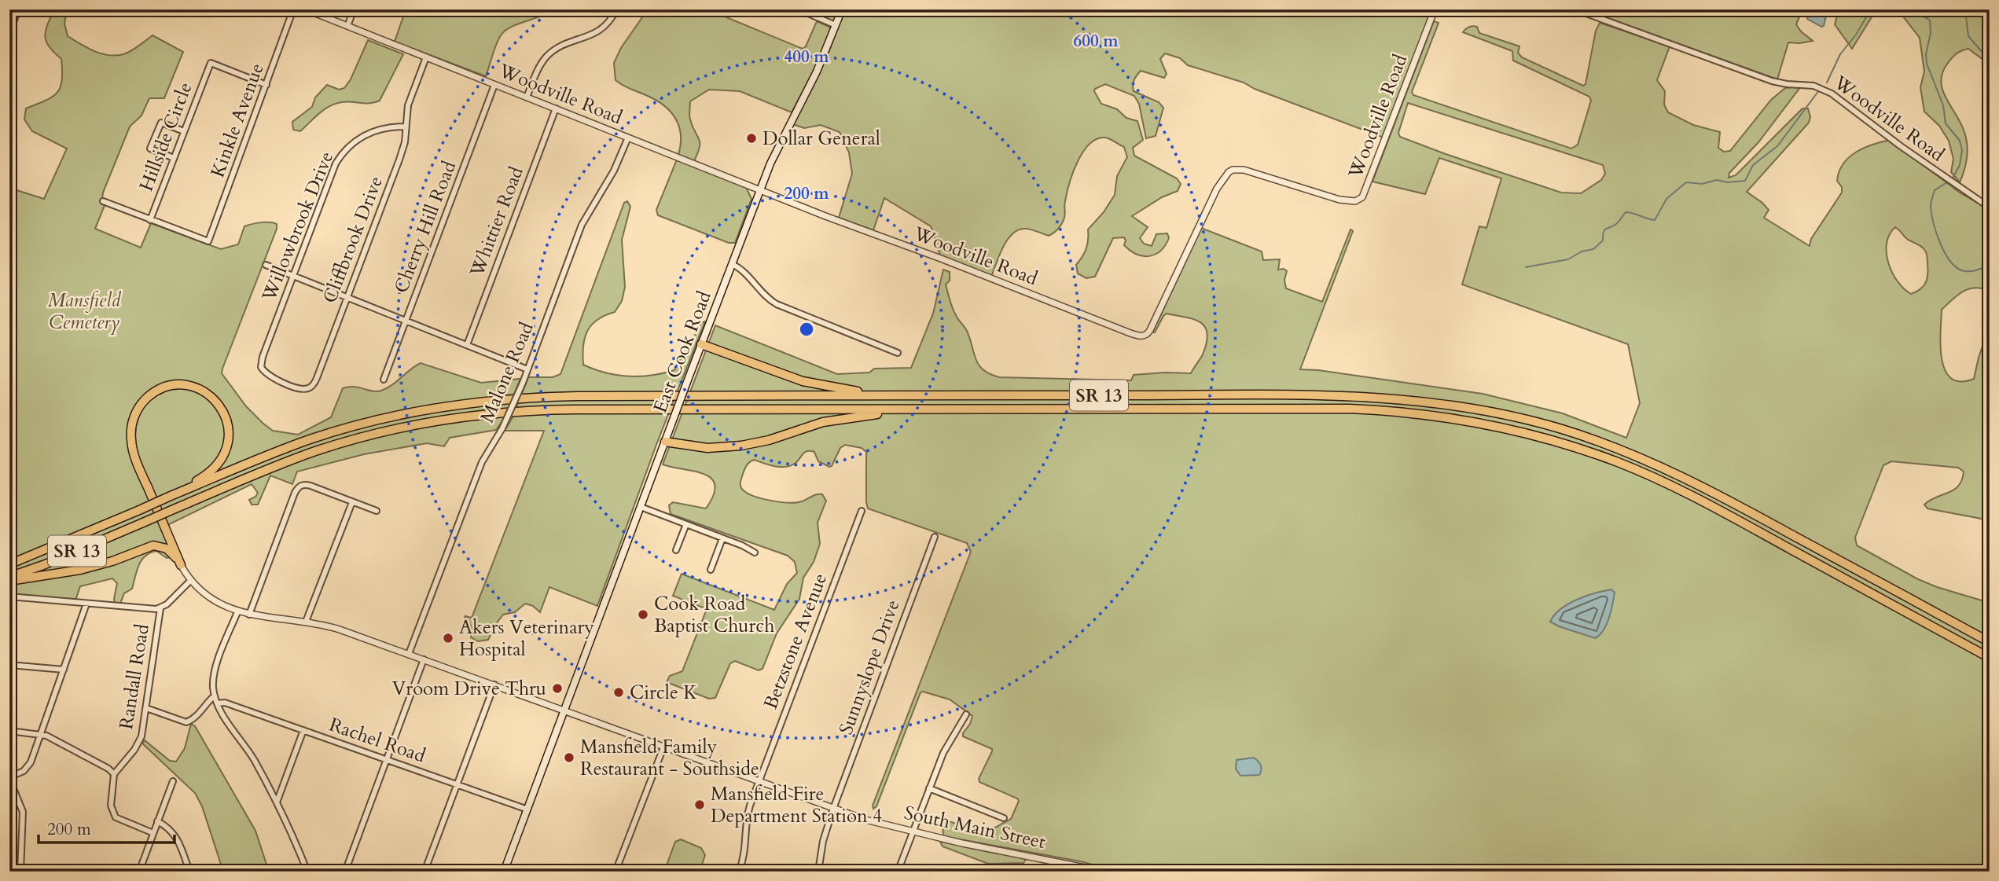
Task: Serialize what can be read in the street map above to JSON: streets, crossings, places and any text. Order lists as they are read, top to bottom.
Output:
{
  "streets": {
    "highway": ["SR 13"],
    "main road": ["East Cook Road"],
    "street": [
      "Woodville Road",
      "Kinkle Avenue",
      "Hillside Circle",
      "Whittier Road",
      "Willowbrook Drive",
      "Cherry Hill Road",
      "Cliffbrook Drive",
      "Malone Road",
      "Betzstone Avenue",
      "Sunnyslope Drive",
      "Randall Road",
      "Rachel Road",
      "South Main Street"
    ]
  },
  "crossings": [
    ["Woodville Road", "Whittier Road"],
    ["Woodville Road", "Cherry Hill Road"],
    ["Woodville Road", "Cliffbrook Drive"],
    ["Woodville Road", "East Cook Road"],
    ["Woodville Road", "Malone Road"],
    ["Kinkle Avenue", "Hillside Circle"],
    ["Willowbrook Drive", "Cliffbrook Drive"],
    ["East Cook Road", "Rachel Road"],
    ["East Cook Road", "South Main Street"],
    ["Malone Road", "South Main Street"],
    ["Betzstone Avenue", "South Main Street"],
    ["Sunnyslope Drive", "South Main Street"]
  ],
  "parks": ["Mansfield Cemetery"],
  "places": [
    "Dollar General",
    "Cook Road Baptist Church",
    "Akers Veterinary Hospital",
    "Vroom Drive Thru",
    "Circle K",
    "Mansfield Family Restaurant - Southside",
    "Mansfield Fire Department Station 4"
  ],
  "scale_bar": "200 m",
  "rings": ["600 m", "400 m", "200 m"]
}
